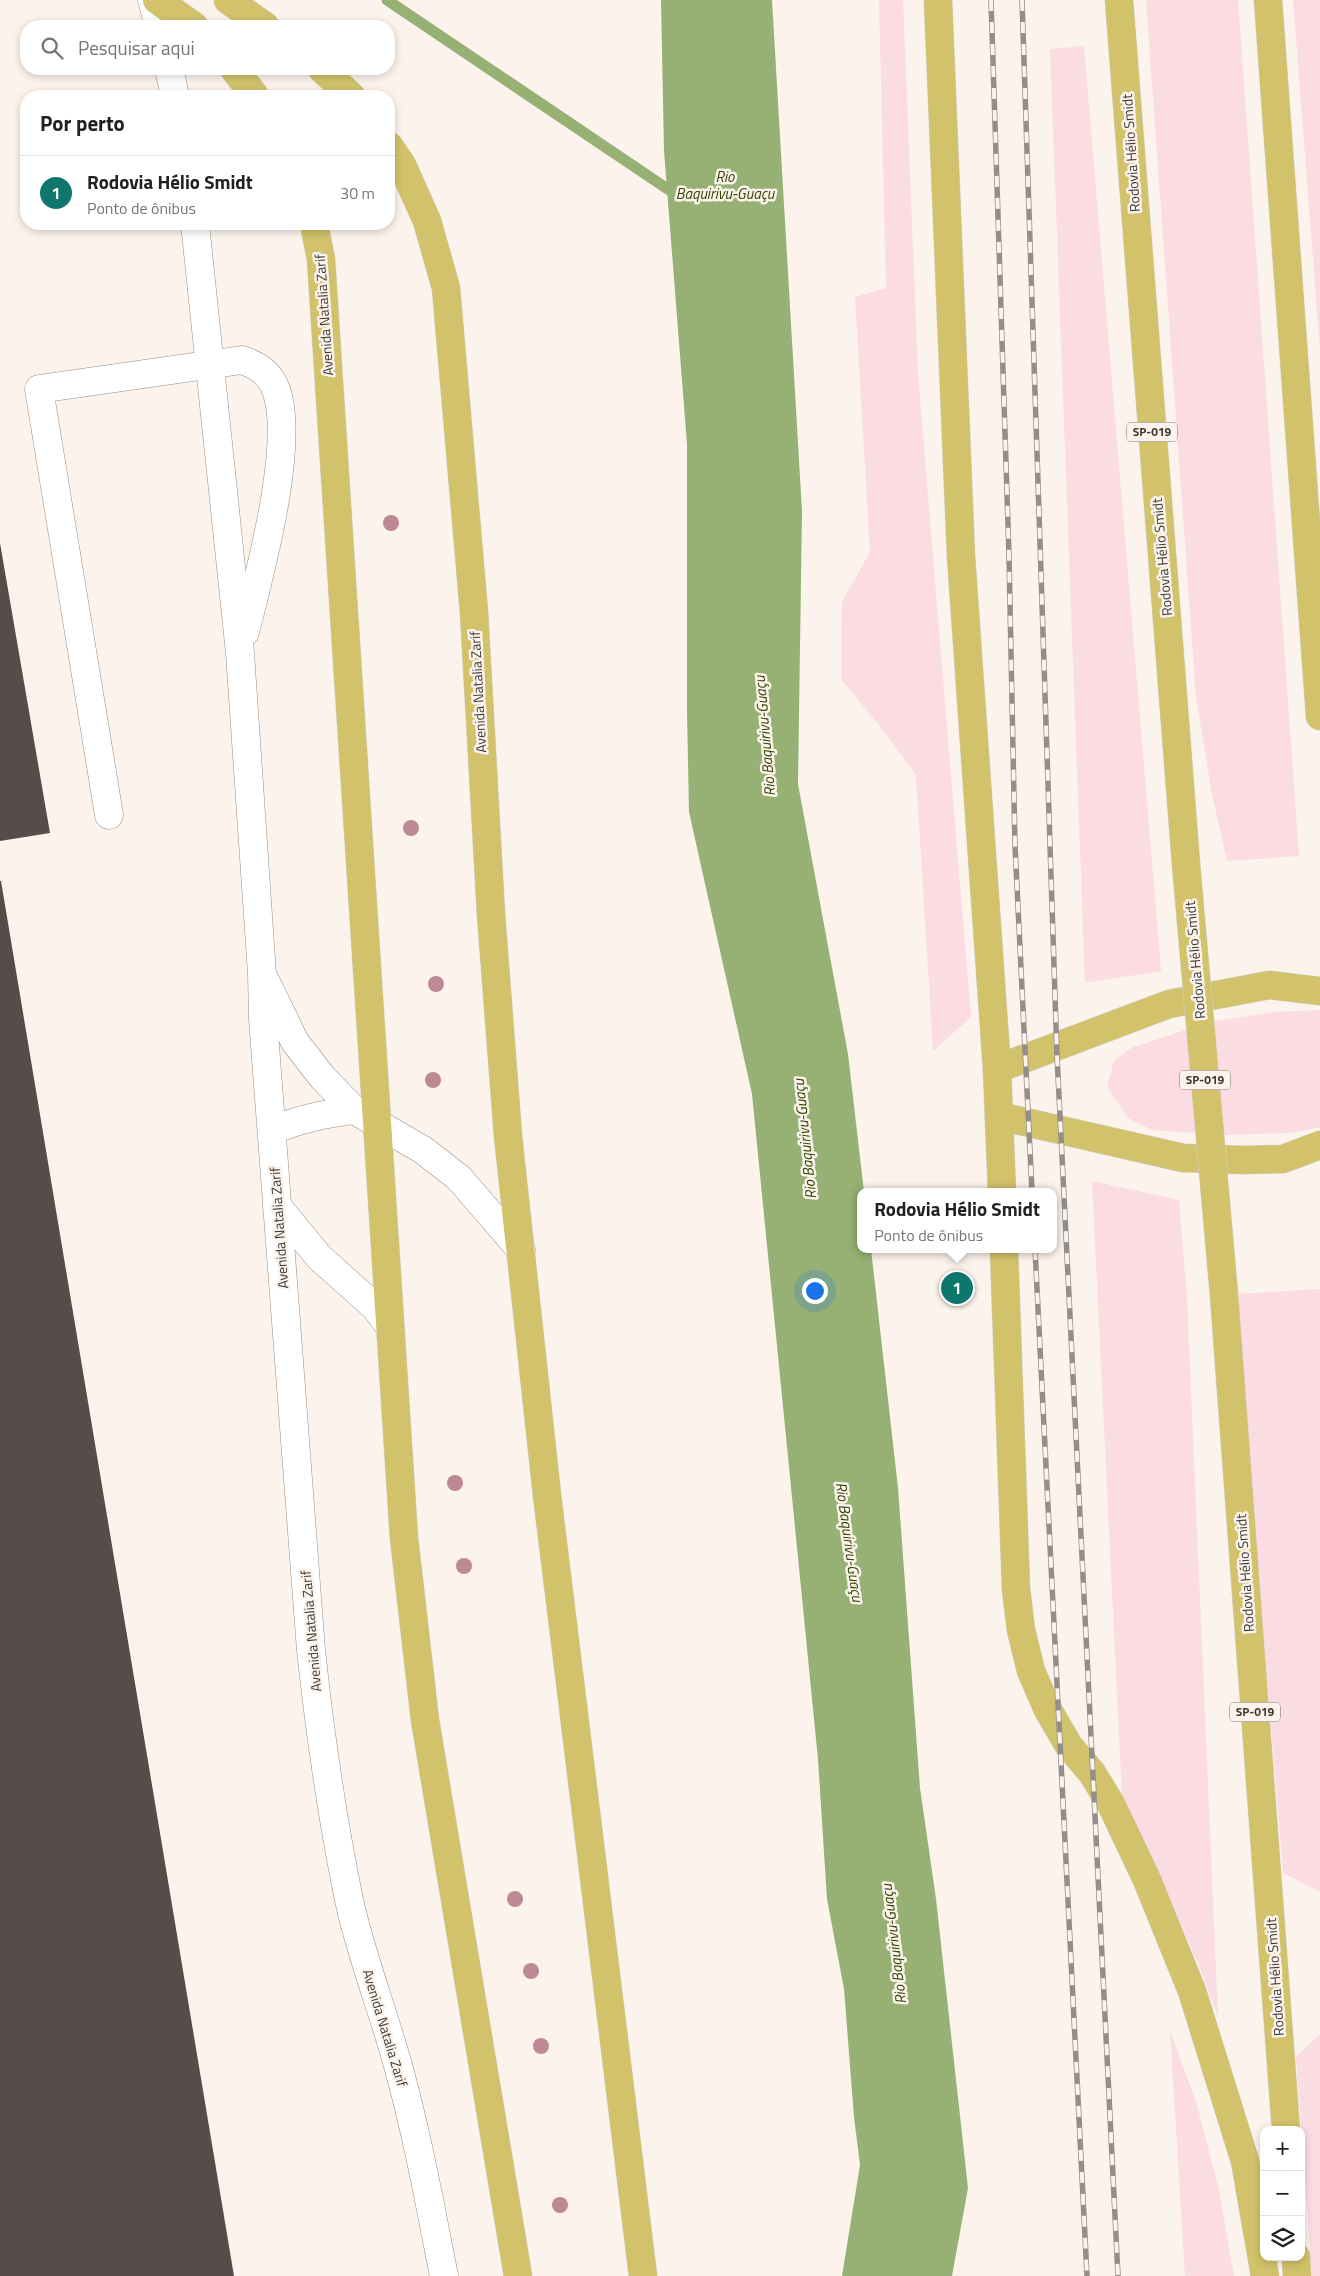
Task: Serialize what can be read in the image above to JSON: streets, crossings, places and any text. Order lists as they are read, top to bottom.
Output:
{
  "streets": {
    "main road": ["Rodovia Hélio Smidt", "Avenida Natalia Zarif", "SP-019"]
  },
  "water": ["Rio Baquirivu-Guaçu"],
  "page": {
    "search": "Pesquisar aqui",
    "heading": "Por perto",
    "list": [
      {
        "mark": "1",
        "name": "Rodovia Hélio Smidt",
        "note": "Ponto de ônibus",
        "value": "30 m"
      }
    ],
    "popup": ["Rodovia Hélio Smidt", "Ponto de ônibus"],
    "pins": "1",
    "map_buttons": ["+", "−"]
  }
}
